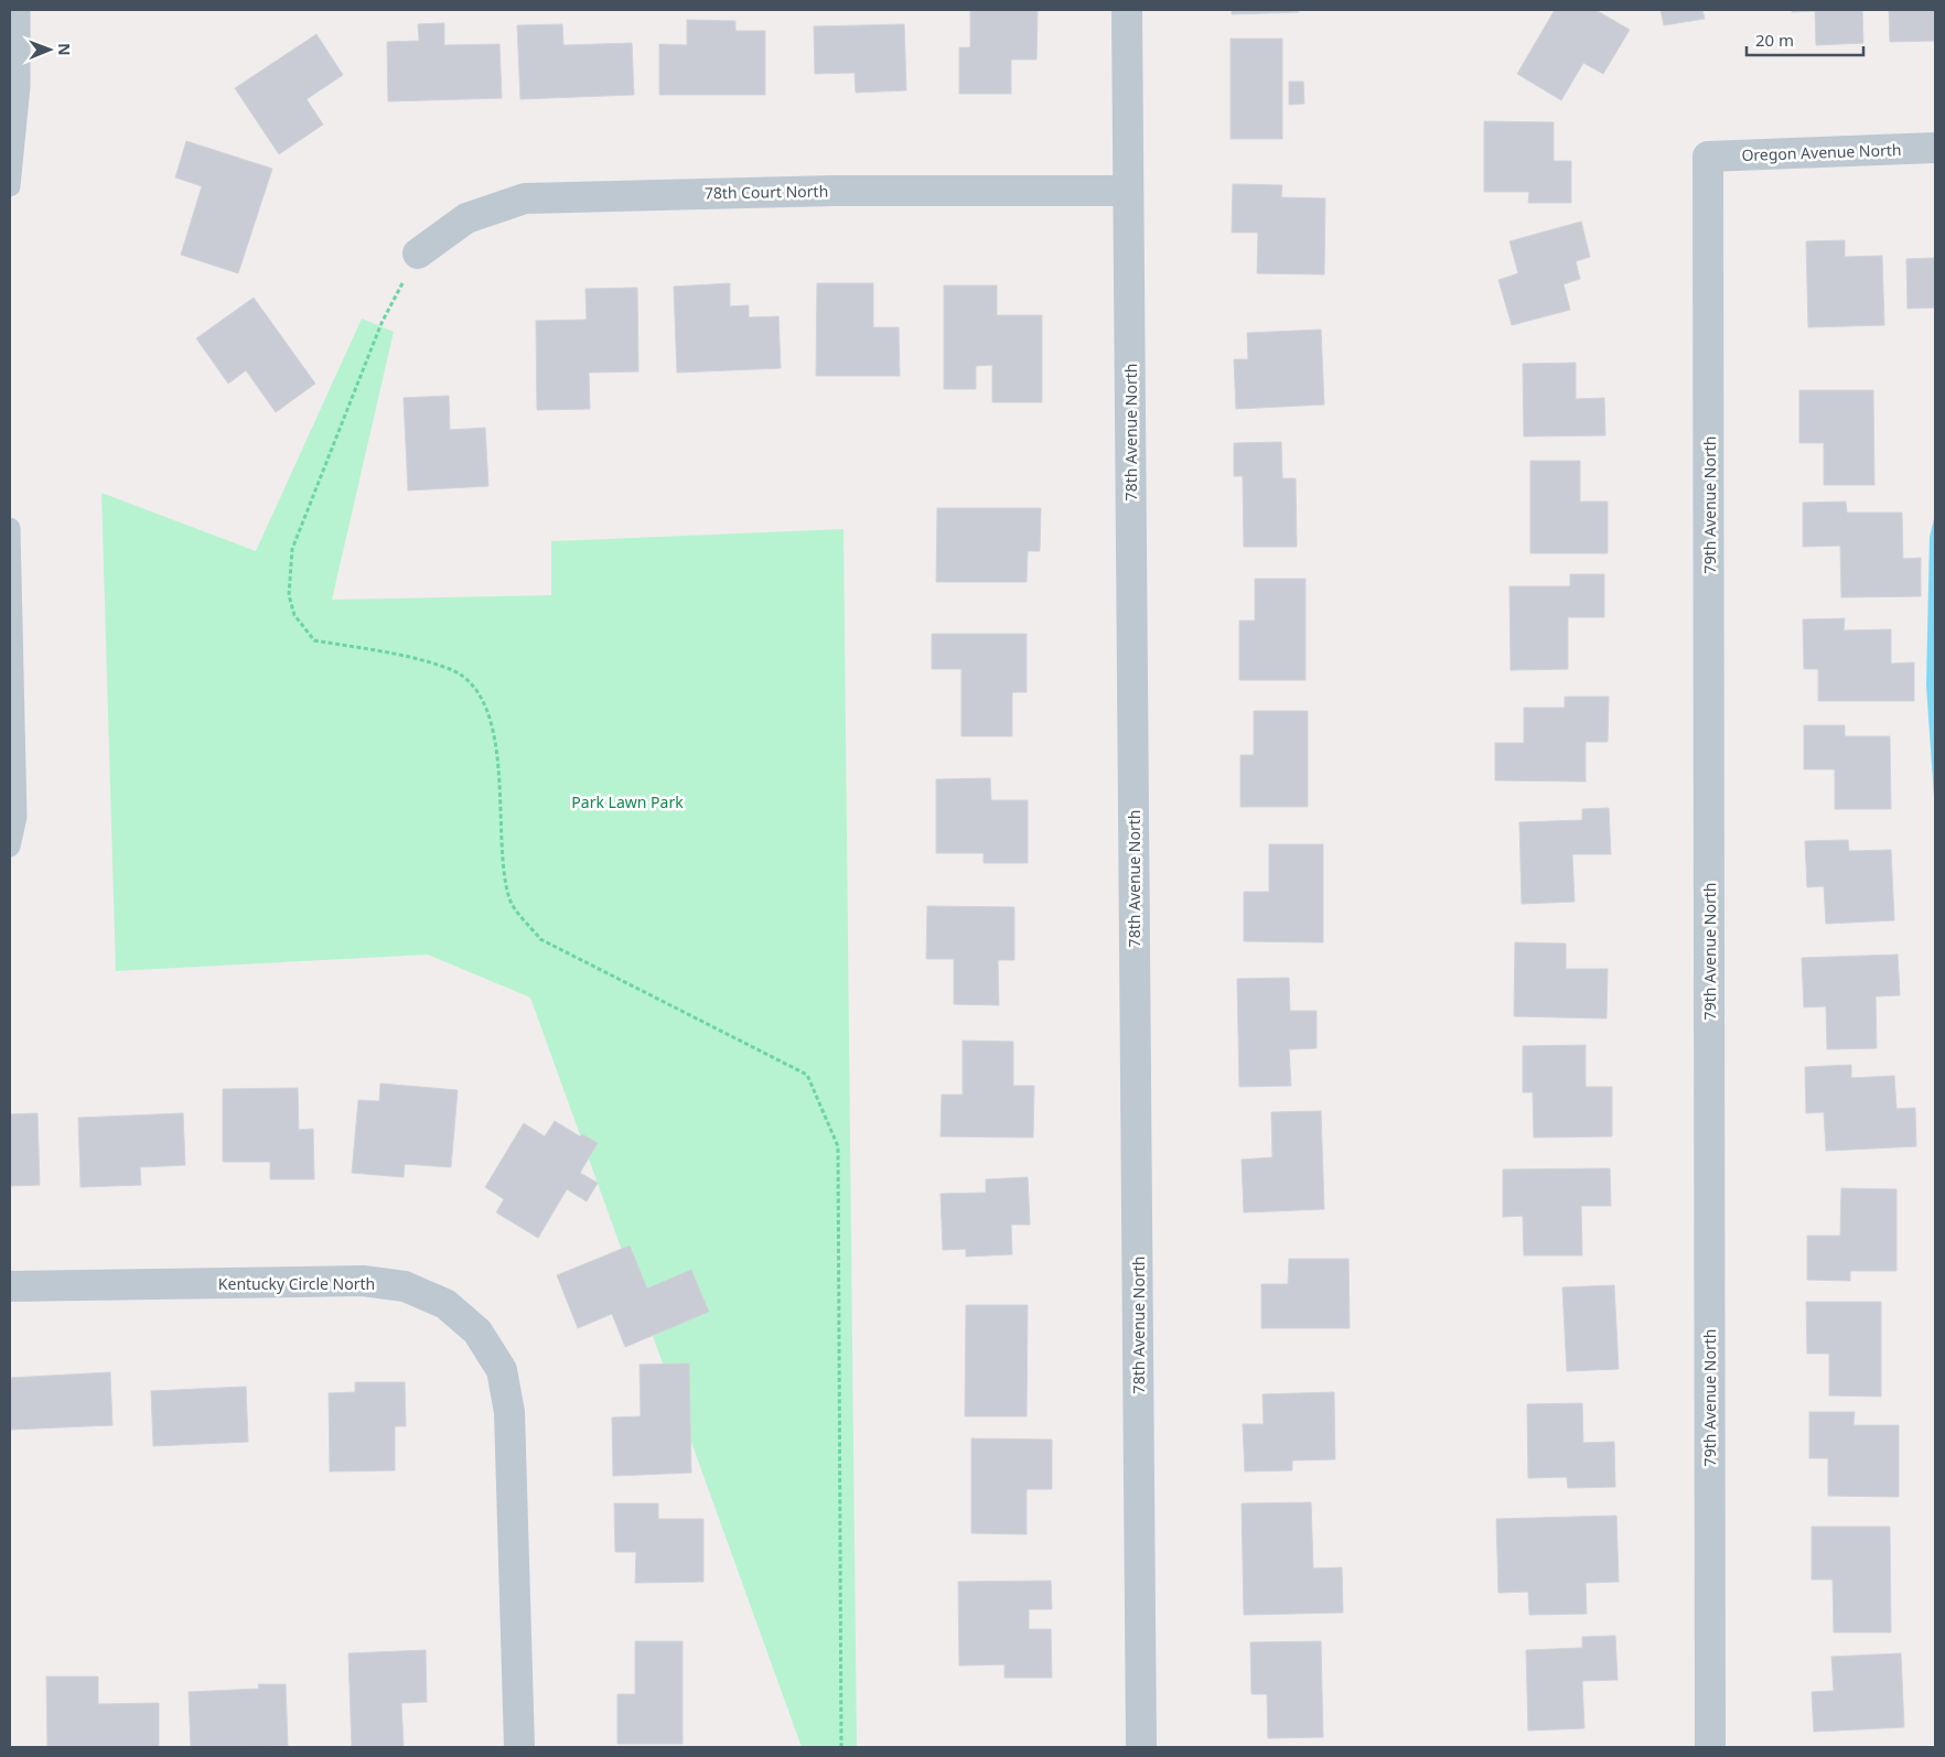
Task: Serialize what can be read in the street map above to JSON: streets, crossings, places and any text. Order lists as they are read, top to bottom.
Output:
{
  "streets": {
    "street": [
      "Oregon Avenue North",
      "78th Court North",
      "78th Avenue North",
      "79th Avenue North",
      "Kentucky Circle North"
    ]
  },
  "crossings": [
    ["Oregon Avenue North", "79th Avenue North"],
    ["78th Court North", "78th Avenue North"]
  ],
  "parks": ["Park Lawn Park"],
  "scale_bar": "20 m",
  "north": "right"
}
